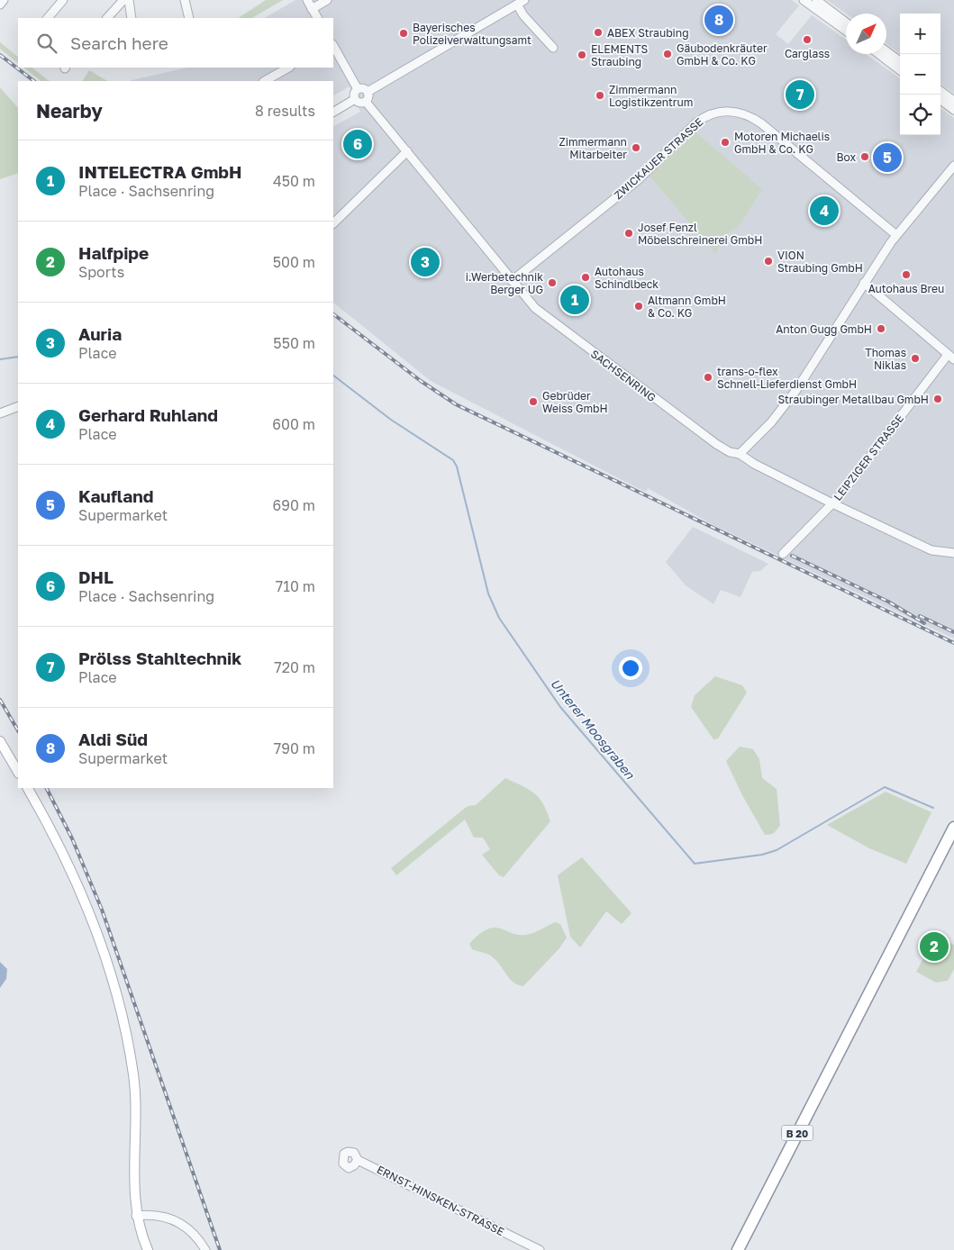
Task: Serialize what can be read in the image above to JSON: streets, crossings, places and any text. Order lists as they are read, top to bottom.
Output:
{
  "streets": {
    "highway": ["B 20"],
    "street": [
      "ZWICKAUER STRASSE",
      "SACHSENRING",
      "LEIPZIGER STRASSE",
      "ERNST-HINSKEN-STRASSE"
    ]
  },
  "crossings": [
    ["ZWICKAUER STRASSE", "SACHSENRING"],
    ["SACHSENRING", "LEIPZIGER STRASSE"]
  ],
  "water": ["Unterer Moosgraben"],
  "places": [
    "ABEX Straubing",
    "Bayerisches Polizeiverwaltungsamt",
    "Carglass",
    "Gäubodenkräuter GmbH & Co. KG",
    "ELEMENTS Straubing",
    "Zimmermann Logistikzentrum",
    "Motoren Michaelis GmbH & Co. KG",
    "Zimmermann Mitarbeiter",
    "Box",
    "Josef Fenzl Möbelschreinerei GmbH",
    "VION Straubing GmbH",
    "Autohaus Breu",
    "Autohaus Schindlbeck",
    "i.Werbetechnik Berger UG",
    "Altmann GmbH & Co. KG",
    "Anton Gugg GmbH",
    "Thomas Niklas",
    "trans-o-flex Schnell-Lieferdienst GmbH",
    "Straubinger Metallbau GmbH",
    "Gebrüder Weiss GmbH"
  ],
  "north": "top right",
  "page": {
    "pins": [
      "8",
      "7",
      "6",
      "5",
      "4",
      "3",
      "1",
      "2"
    ],
    "map_buttons": ["+", "−"],
    "search": "Search here",
    "heading": ["Nearby", "8 results"],
    "list": [
      {
        "mark": "1",
        "name": "INTELECTRA GmbH",
        "note": "Place · Sachsenring",
        "value": "450 m"
      },
      {
        "mark": "2",
        "name": "Halfpipe",
        "note": "Sports",
        "value": "500 m"
      },
      {
        "mark": "3",
        "name": "Auria",
        "note": "Place",
        "value": "550 m"
      },
      {
        "mark": "4",
        "name": "Gerhard Ruhland",
        "note": "Place",
        "value": "600 m"
      },
      {
        "mark": "5",
        "name": "Kaufland",
        "note": "Supermarket",
        "value": "690 m"
      },
      {
        "mark": "6",
        "name": "DHL",
        "note": "Place · Sachsenring",
        "value": "710 m"
      },
      {
        "mark": "7",
        "name": "Prölss Stahltechnik",
        "note": "Place",
        "value": "720 m"
      },
      {
        "mark": "8",
        "name": "Aldi Süd",
        "note": "Supermarket",
        "value": "790 m"
      }
    ]
  }
}
